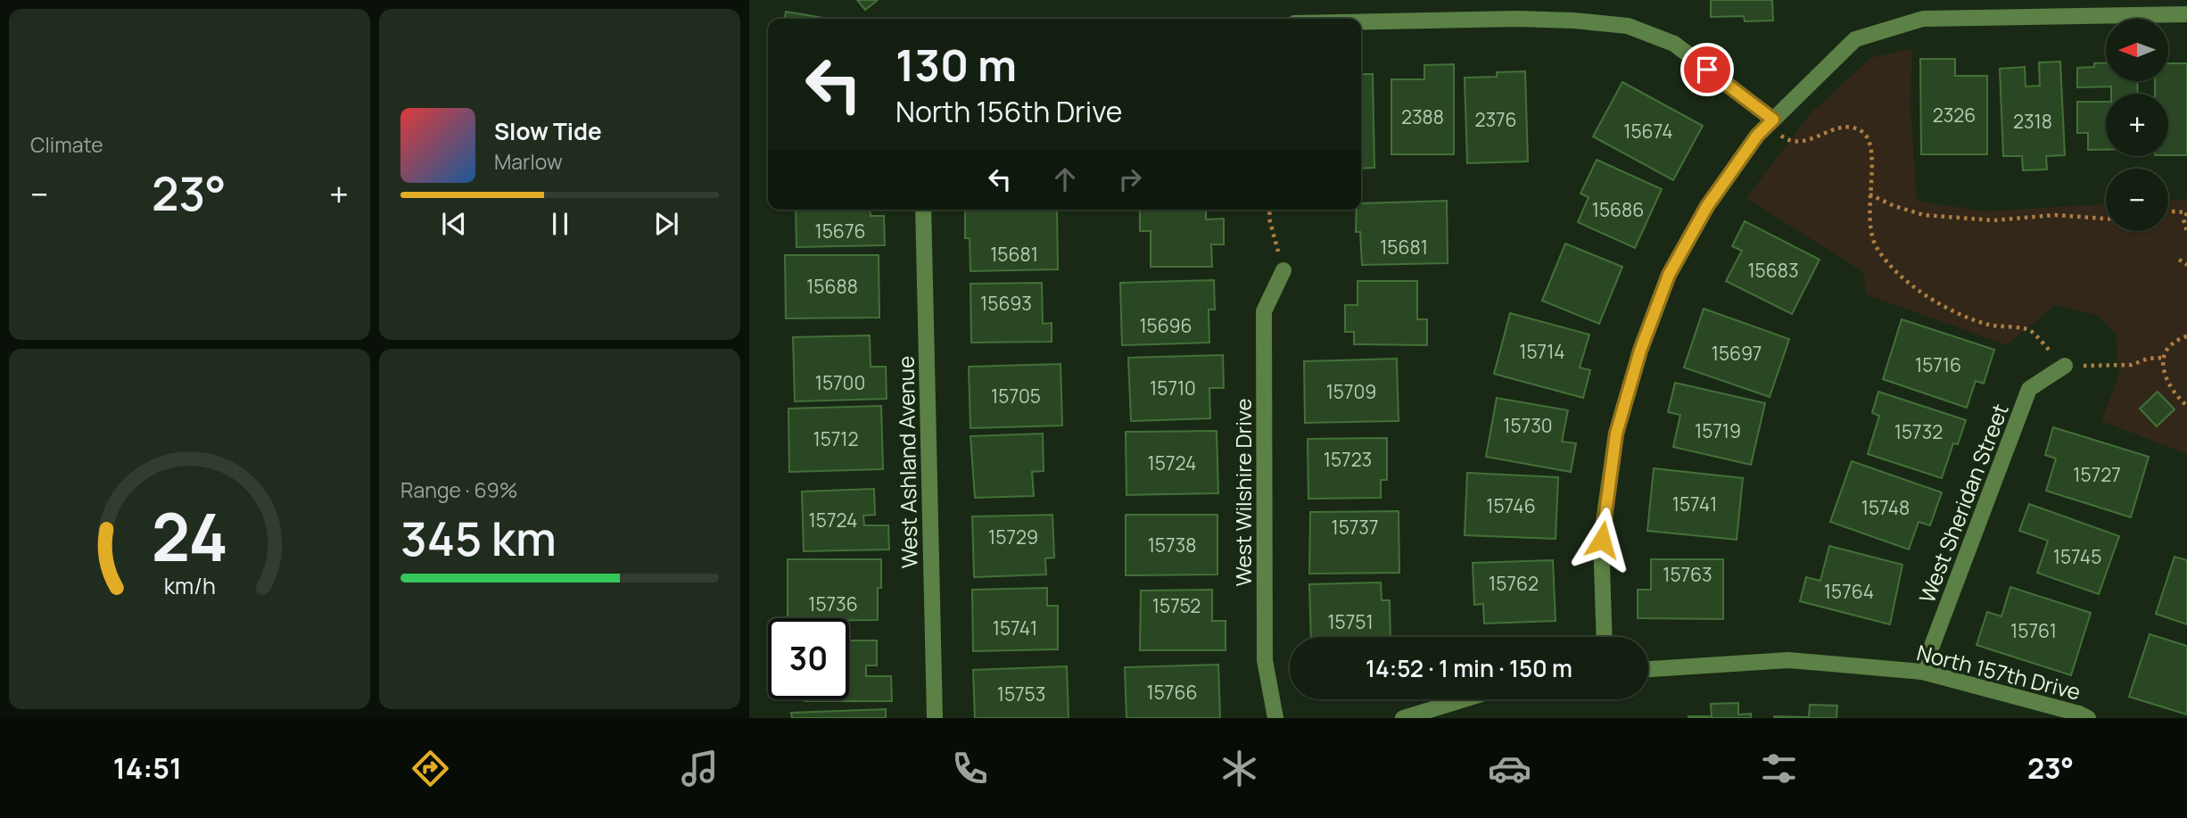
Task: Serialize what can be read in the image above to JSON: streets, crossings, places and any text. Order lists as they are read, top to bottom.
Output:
{
  "streets": {
    "street": [
      "West Ashland Avenue",
      "West Wilshire Drive",
      "West Sheridan Street",
      "North 157th Drive"
    ]
  },
  "crossings": [
    ["West Sheridan Street", "North 157th Drive"]
  ],
  "house_numbers": [
    "2326",
    "2388",
    "2376",
    "2318",
    "15674",
    "15686",
    "15676",
    "15681",
    "15681",
    "15683",
    "15688",
    "15693",
    "15696",
    "15714",
    "15697",
    "15716",
    "15700",
    "15710",
    "15709",
    "15705",
    "15730",
    "15719",
    "15732",
    "15712",
    "15723",
    "15724",
    "15727",
    "15741",
    "15746",
    "15748",
    "15724",
    "15737",
    "15729",
    "15738",
    "15745",
    "15763",
    "15762",
    "15764",
    "15736",
    "15752",
    "15751",
    "15741",
    "15761",
    "15766",
    "15753"
  ],
  "north": "left",
  "page": {
    "tile": [
      "Climate",
      ["Range · 69%", "345 km"]
    ],
    "map_buttons": ["+", "−"],
    "turn": ["130 m", "North 156th Drive"],
    "song": ["Slow Tide", "Marlow"],
    "heat": ["−", "23°", "+"],
    "limit": "30",
    "trip": "14:52 · 1 min · 150 m",
    "tabs": ["14:51", "23°"],
    "gauge": ["24", "km/h"]
  }
}
